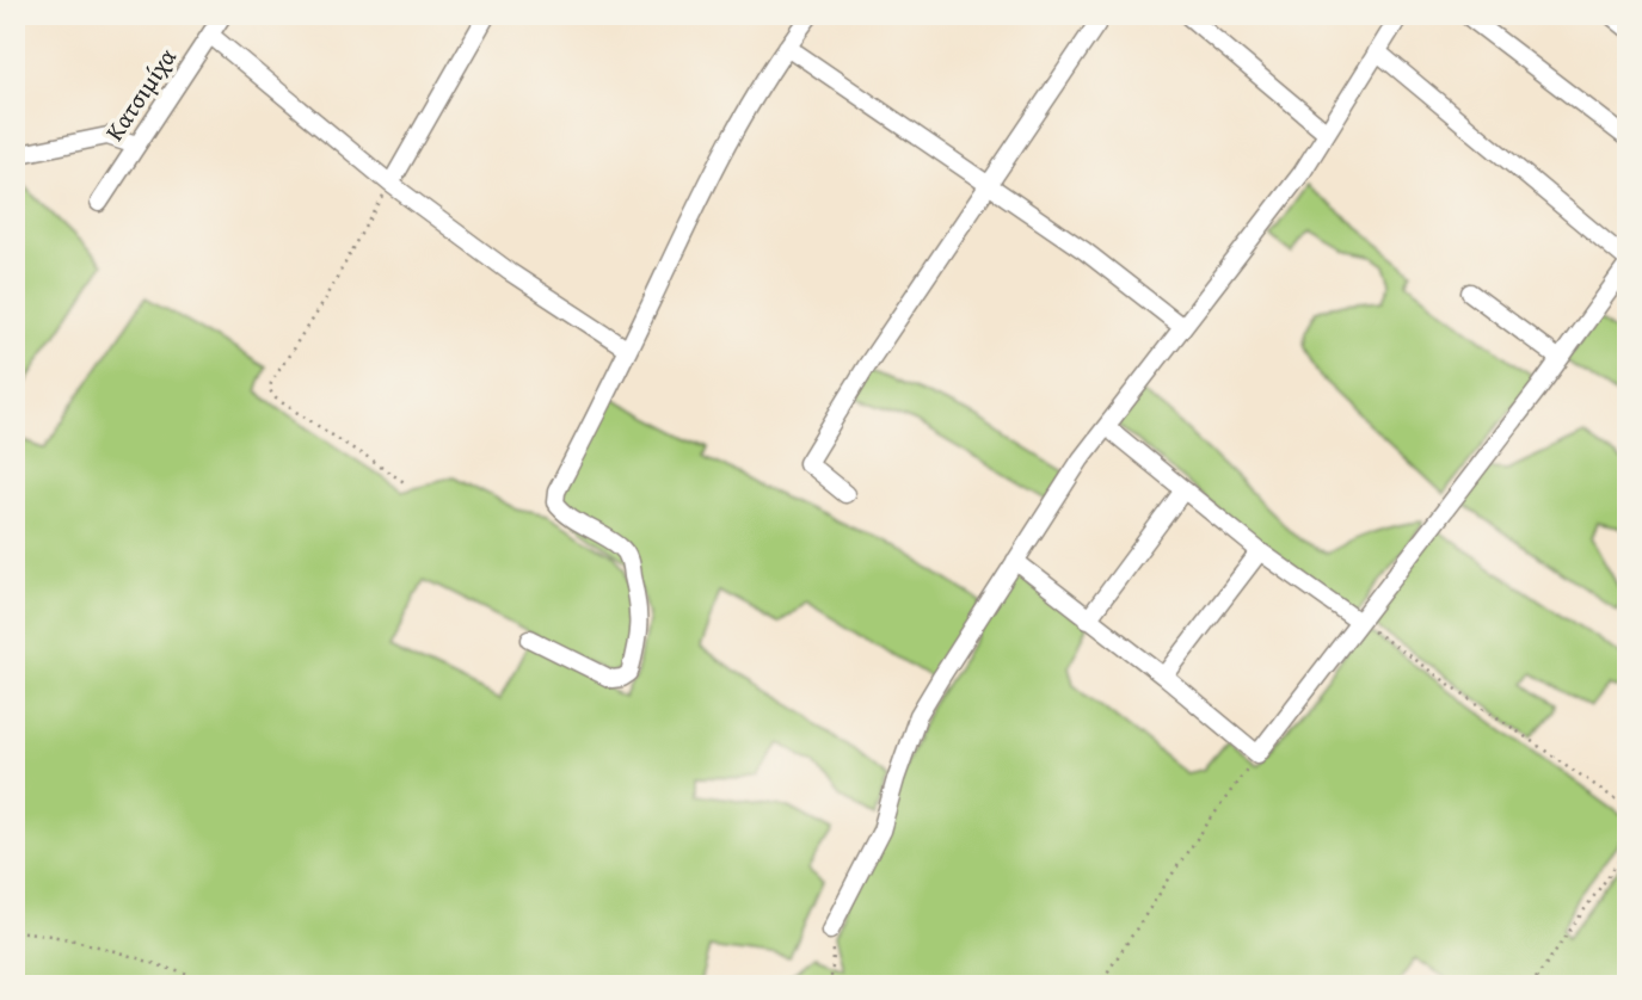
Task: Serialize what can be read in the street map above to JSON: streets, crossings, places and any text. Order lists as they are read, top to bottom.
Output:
{
  "streets": {
    "street": ["Κατσιμίχα"]
  }
}
